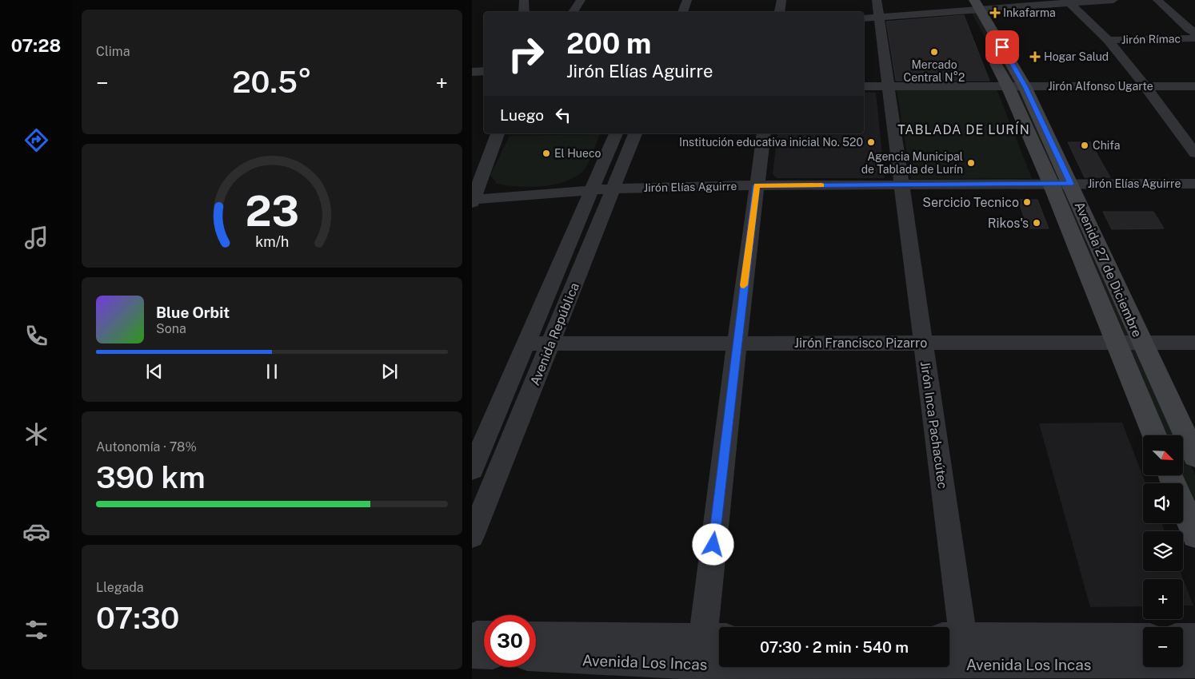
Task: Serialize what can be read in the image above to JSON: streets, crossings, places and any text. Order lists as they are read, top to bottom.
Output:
{
  "streets": {
    "street": [
      "Jirón Rímac",
      "Jirón Alfonso Ugarte",
      "Jirón Elías Aguirre",
      "Avenida 27 de Diciembre",
      "Avenida República",
      "Jirón Francisco Pizarro",
      "Jirón Inca Pachacútec",
      "Avenida Los Incas"
    ]
  },
  "crossings": [
    ["Jirón Alfonso Ugarte", "Avenida 27 de Diciembre"],
    ["Jirón Alfonso Ugarte", "Jirón Inca Pachacútec"],
    ["Jirón Elías Aguirre", "Avenida 27 de Diciembre"],
    ["Jirón Elías Aguirre", "Avenida República"],
    ["Jirón Elías Aguirre", "Jirón Inca Pachacútec"],
    ["Avenida 27 de Diciembre", "Jirón Francisco Pizarro"],
    ["Avenida República", "Jirón Francisco Pizarro"],
    ["Jirón Francisco Pizarro", "Jirón Inca Pachacútec"],
    ["Jirón Inca Pachacútec", "Avenida Los Incas"]
  ],
  "districts": ["TABLADA DE LURÍN"],
  "places": {
    "health": ["Inkafarma", "Hogar Salud"],
    "other": [
      "Mercado Central N°2",
      "Institución educativa inicial No. 520",
      "Chifa",
      "El Hueco",
      "Agencia Municipal de Tablada de Lurín",
      "Sercicio Tecnico",
      "Rikos's"
    ]
  },
  "north": "bottom right",
  "page": {
    "tabs": "07:28",
    "tile": [
      "Clima",
      ["Autonomía · 78%", "390 km"],
      ["Llegada", "07:30"]
    ],
    "turn": ["200 m", "Jirón Elías Aguirre"],
    "heat": ["−", "20.5°", "+"],
    "then": "Luego",
    "song": ["Blue Orbit", "Sona"],
    "map_buttons": ["+", "−"],
    "limit": "30",
    "trip": "07:30 · 2 min · 540 m",
    "gauge": ["23", "km/h"]
  }
}
